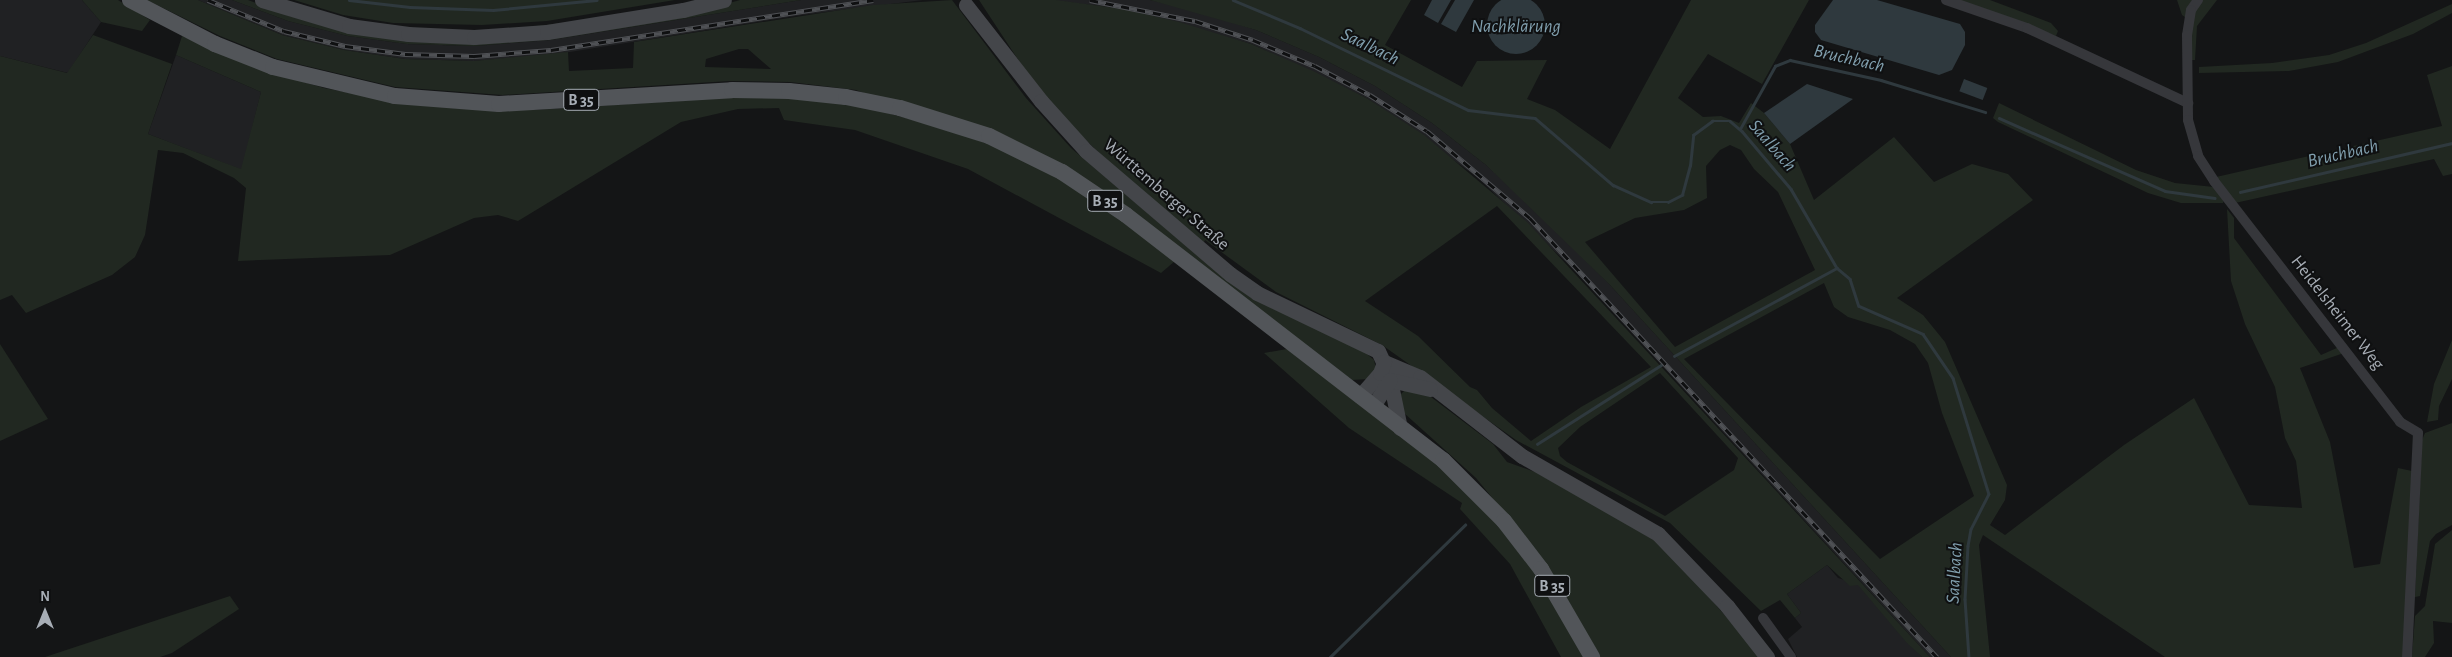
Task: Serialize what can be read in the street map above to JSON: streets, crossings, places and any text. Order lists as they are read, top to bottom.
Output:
{
  "streets": {
    "main road": ["B 35", "Württemberger Straße"],
    "street": ["Heidelsheimer Weg"]
  },
  "water": ["Nachklärung", "Saalbach", "Bruchbach"],
  "north": "top"
}
